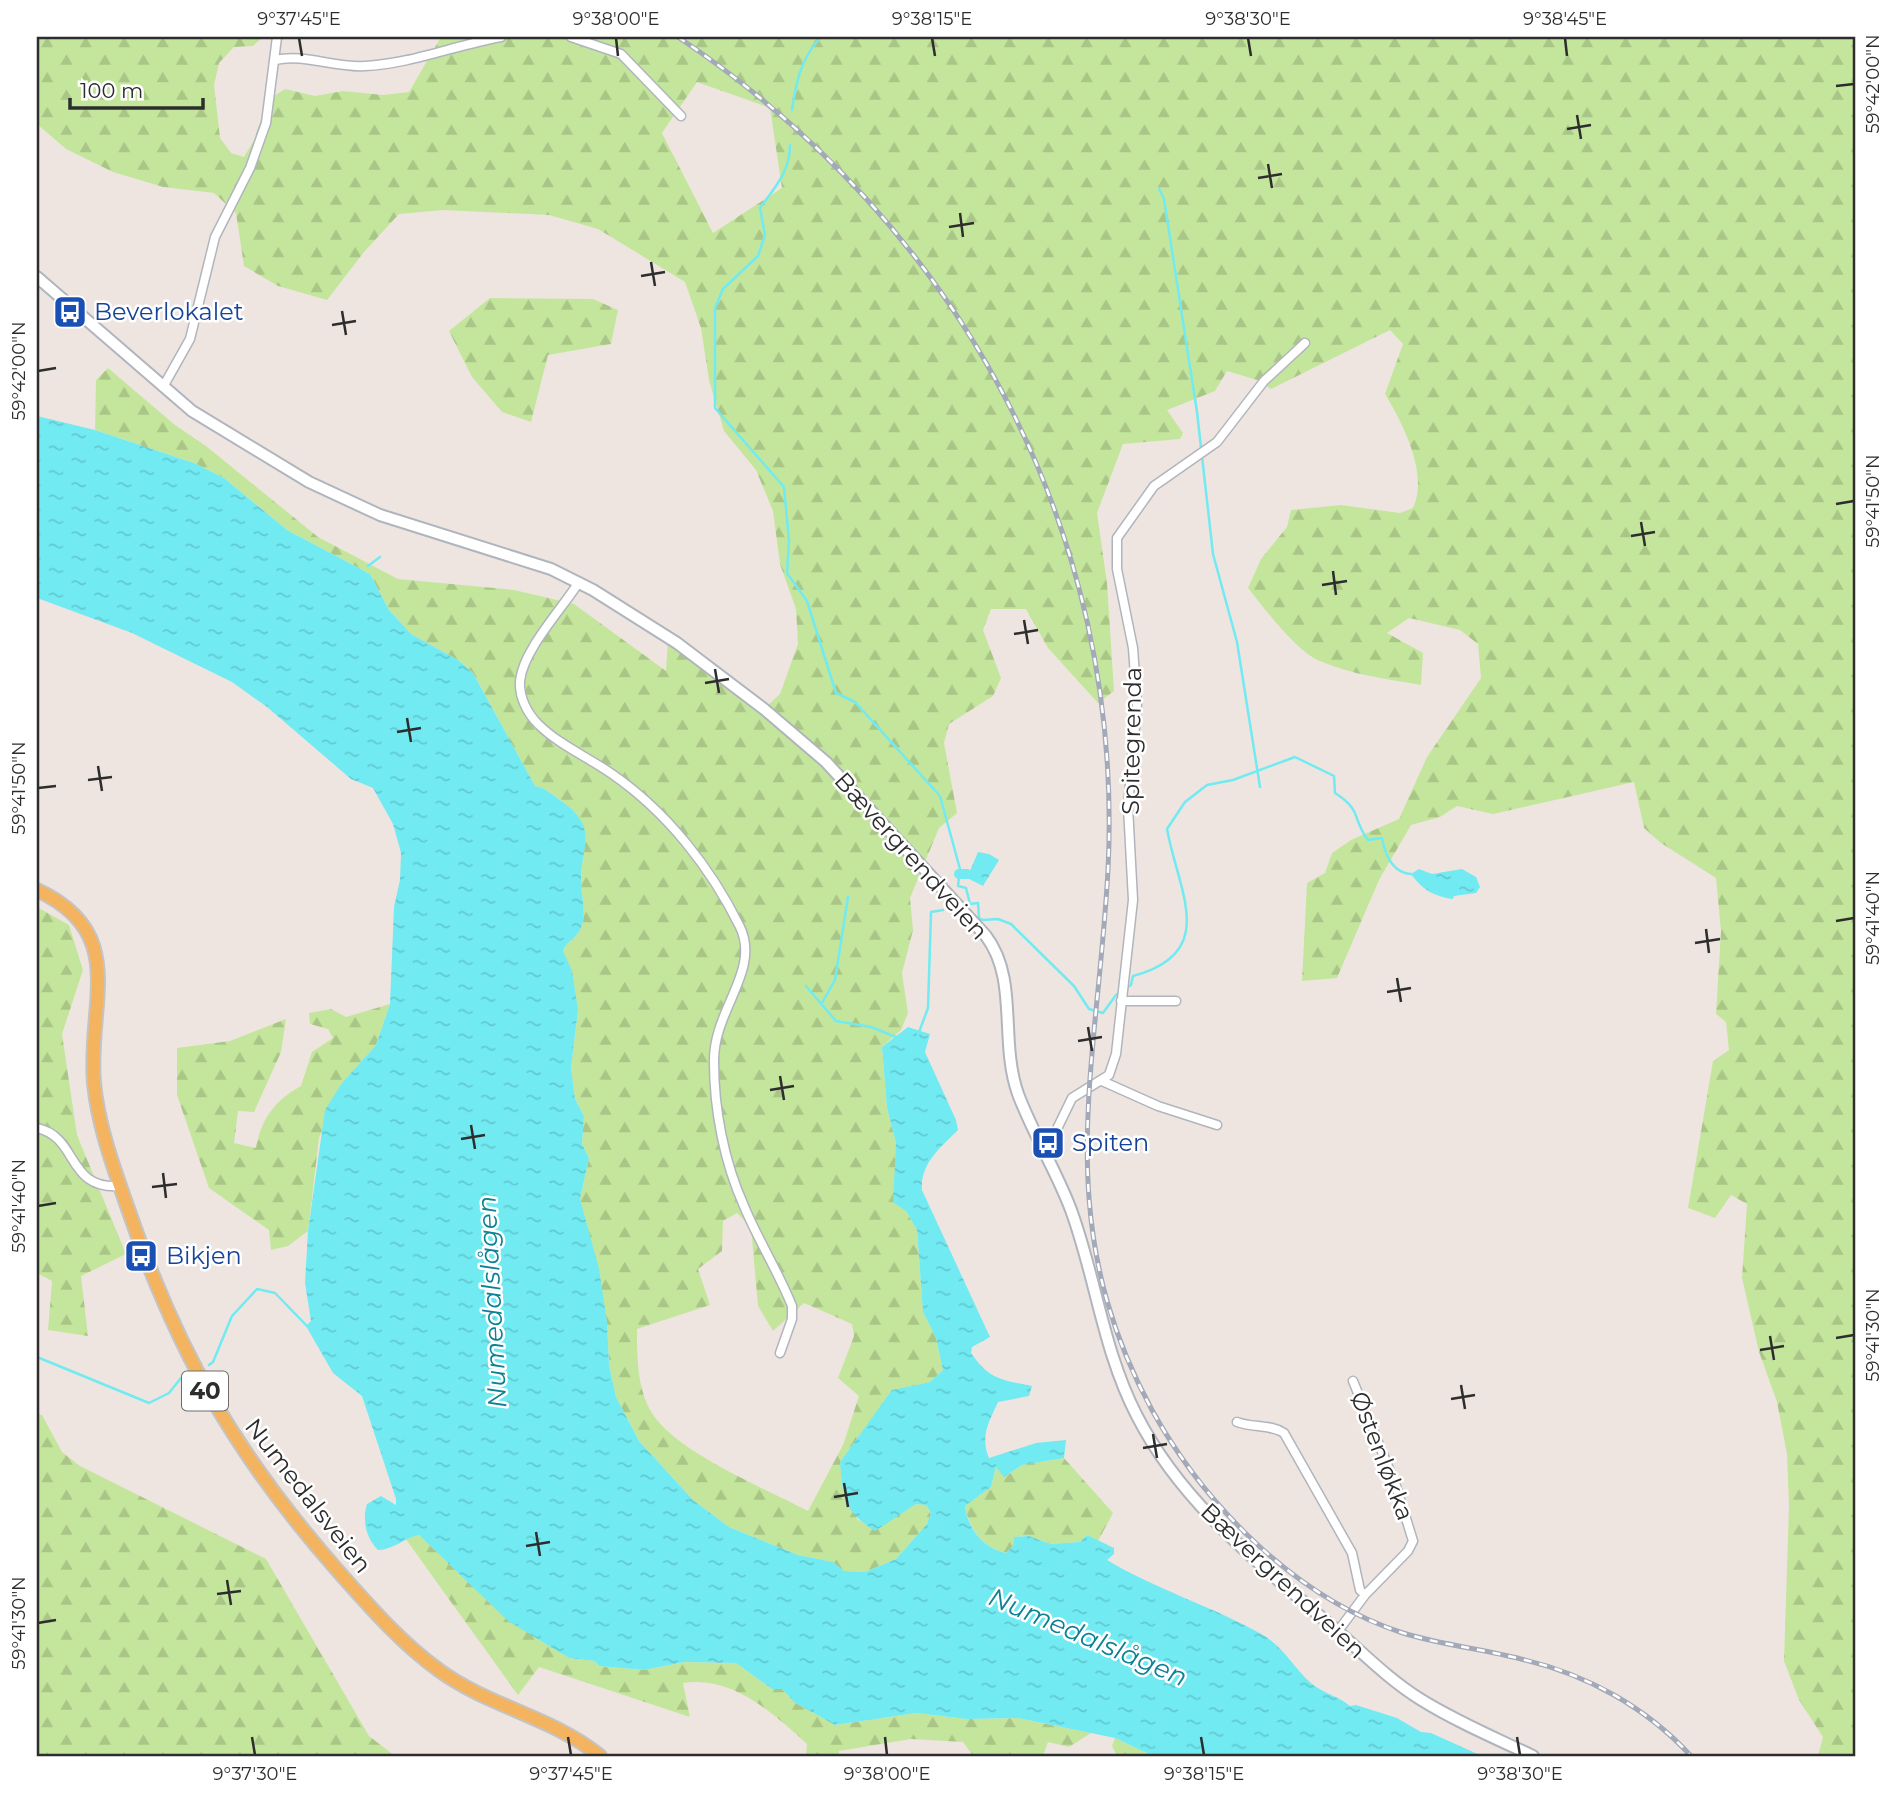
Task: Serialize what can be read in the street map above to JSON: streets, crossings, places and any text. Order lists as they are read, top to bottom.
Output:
{
  "streets": {
    "main road": ["Bævergrendveien", "40", "Numedalsveien"],
    "street": ["Spitegrenda", "Østenløkka"]
  },
  "crossings": [
    ["Bævergrendveien", "Østenløkka"]
  ],
  "water": ["Numedalslågen"],
  "places": {
    "bus stop": ["Beverlokalet", "Spiten", "Bikjen"]
  },
  "scale_bar": "100 m",
  "coordinates": [
    "9°37'45\"E",
    "9°38'00\"E",
    "9°38'15\"E",
    "9°38'30\"E",
    "9°38'45\"E",
    "59°42'00\"N",
    "59°41'50\"N",
    "59°41'40\"N",
    "59°41'30\"N",
    "9°37'30\"E"
  ]
}
